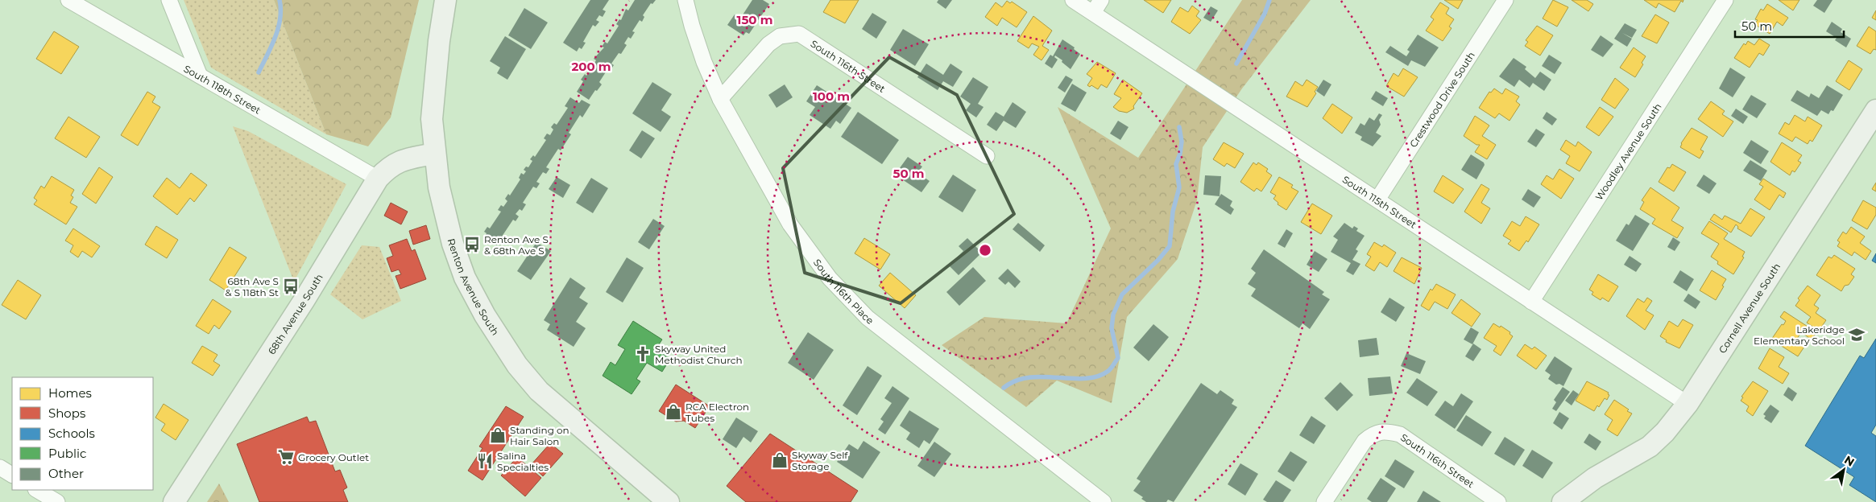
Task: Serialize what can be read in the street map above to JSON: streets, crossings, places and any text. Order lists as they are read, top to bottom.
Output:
{
  "streets": {
    "street": [
      "South 116th Street",
      "South 118th Street",
      "Crestwood Drive South",
      "Woodley Avenue South",
      "South 115th Street",
      "Renton Avenue South",
      "South 116th Place",
      "Cornell Avenue South",
      "68th Avenue South"
    ]
  },
  "crossings": [
    ["South 116th Street", "South 116th Place"],
    ["South 118th Street", "68th Avenue South"],
    ["Crestwood Drive South", "South 115th Street"],
    ["Woodley Avenue South", "South 115th Street"],
    ["South 115th Street", "Cornell Avenue South"],
    ["Renton Avenue South", "68th Avenue South"]
  ],
  "places": {
    "bus stop": ["Renton Ave S & 68th Ave S", "68th Ave S & S 118th St"],
    "school or university": ["Lakeridge Elementary School"],
    "church": ["Skyway United Methodist Church"],
    "shop": ["RCA Electron Tubes", "Standing on Hair Salon", "Skyway Self Storage"],
    "supermarket": ["Grocery Outlet"],
    "restaurant": ["Salina Specialties"]
  },
  "legend": [
    "Homes",
    "Shops",
    "Schools",
    "Public",
    "Other"
  ],
  "scale_bar": "50 m",
  "north": "top right",
  "rings": [
    "150 m",
    "200 m",
    "100 m",
    "50 m"
  ]
}
